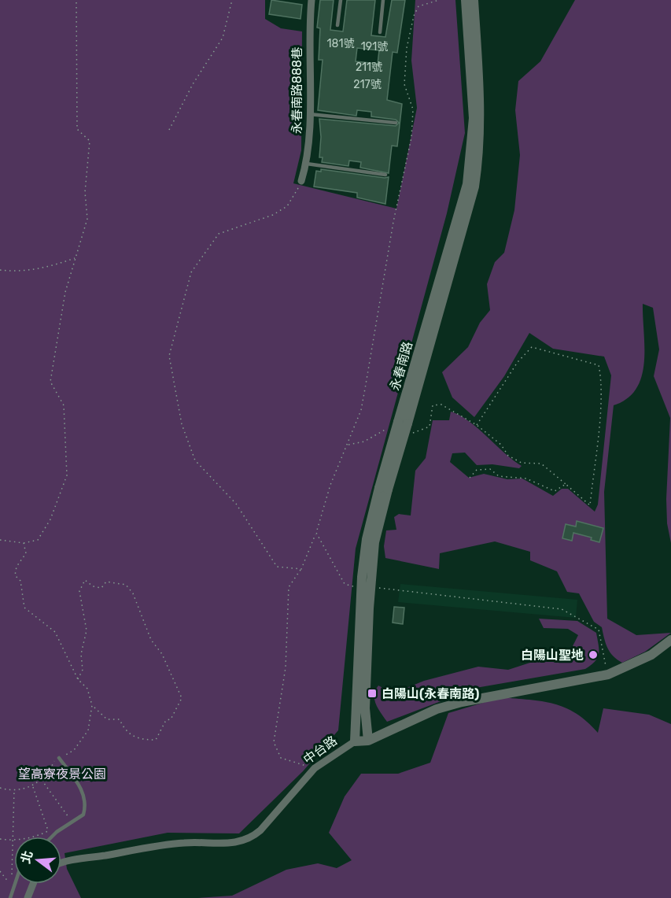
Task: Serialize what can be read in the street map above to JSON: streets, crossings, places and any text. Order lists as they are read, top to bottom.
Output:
{
  "streets": {
    "street": ["永春南路888巷", "永春南路", "中台路"]
  },
  "crossings": [
    ["永春南路", "中台路"]
  ],
  "parks": ["望高寮夜景公園"],
  "places": {
    "other": ["白陽山聖地"],
    "transit": ["白陽山(永春南路)"]
  },
  "house_numbers": [
    "181號",
    "191號",
    "211號",
    "217號"
  ],
  "north": "left"
}
